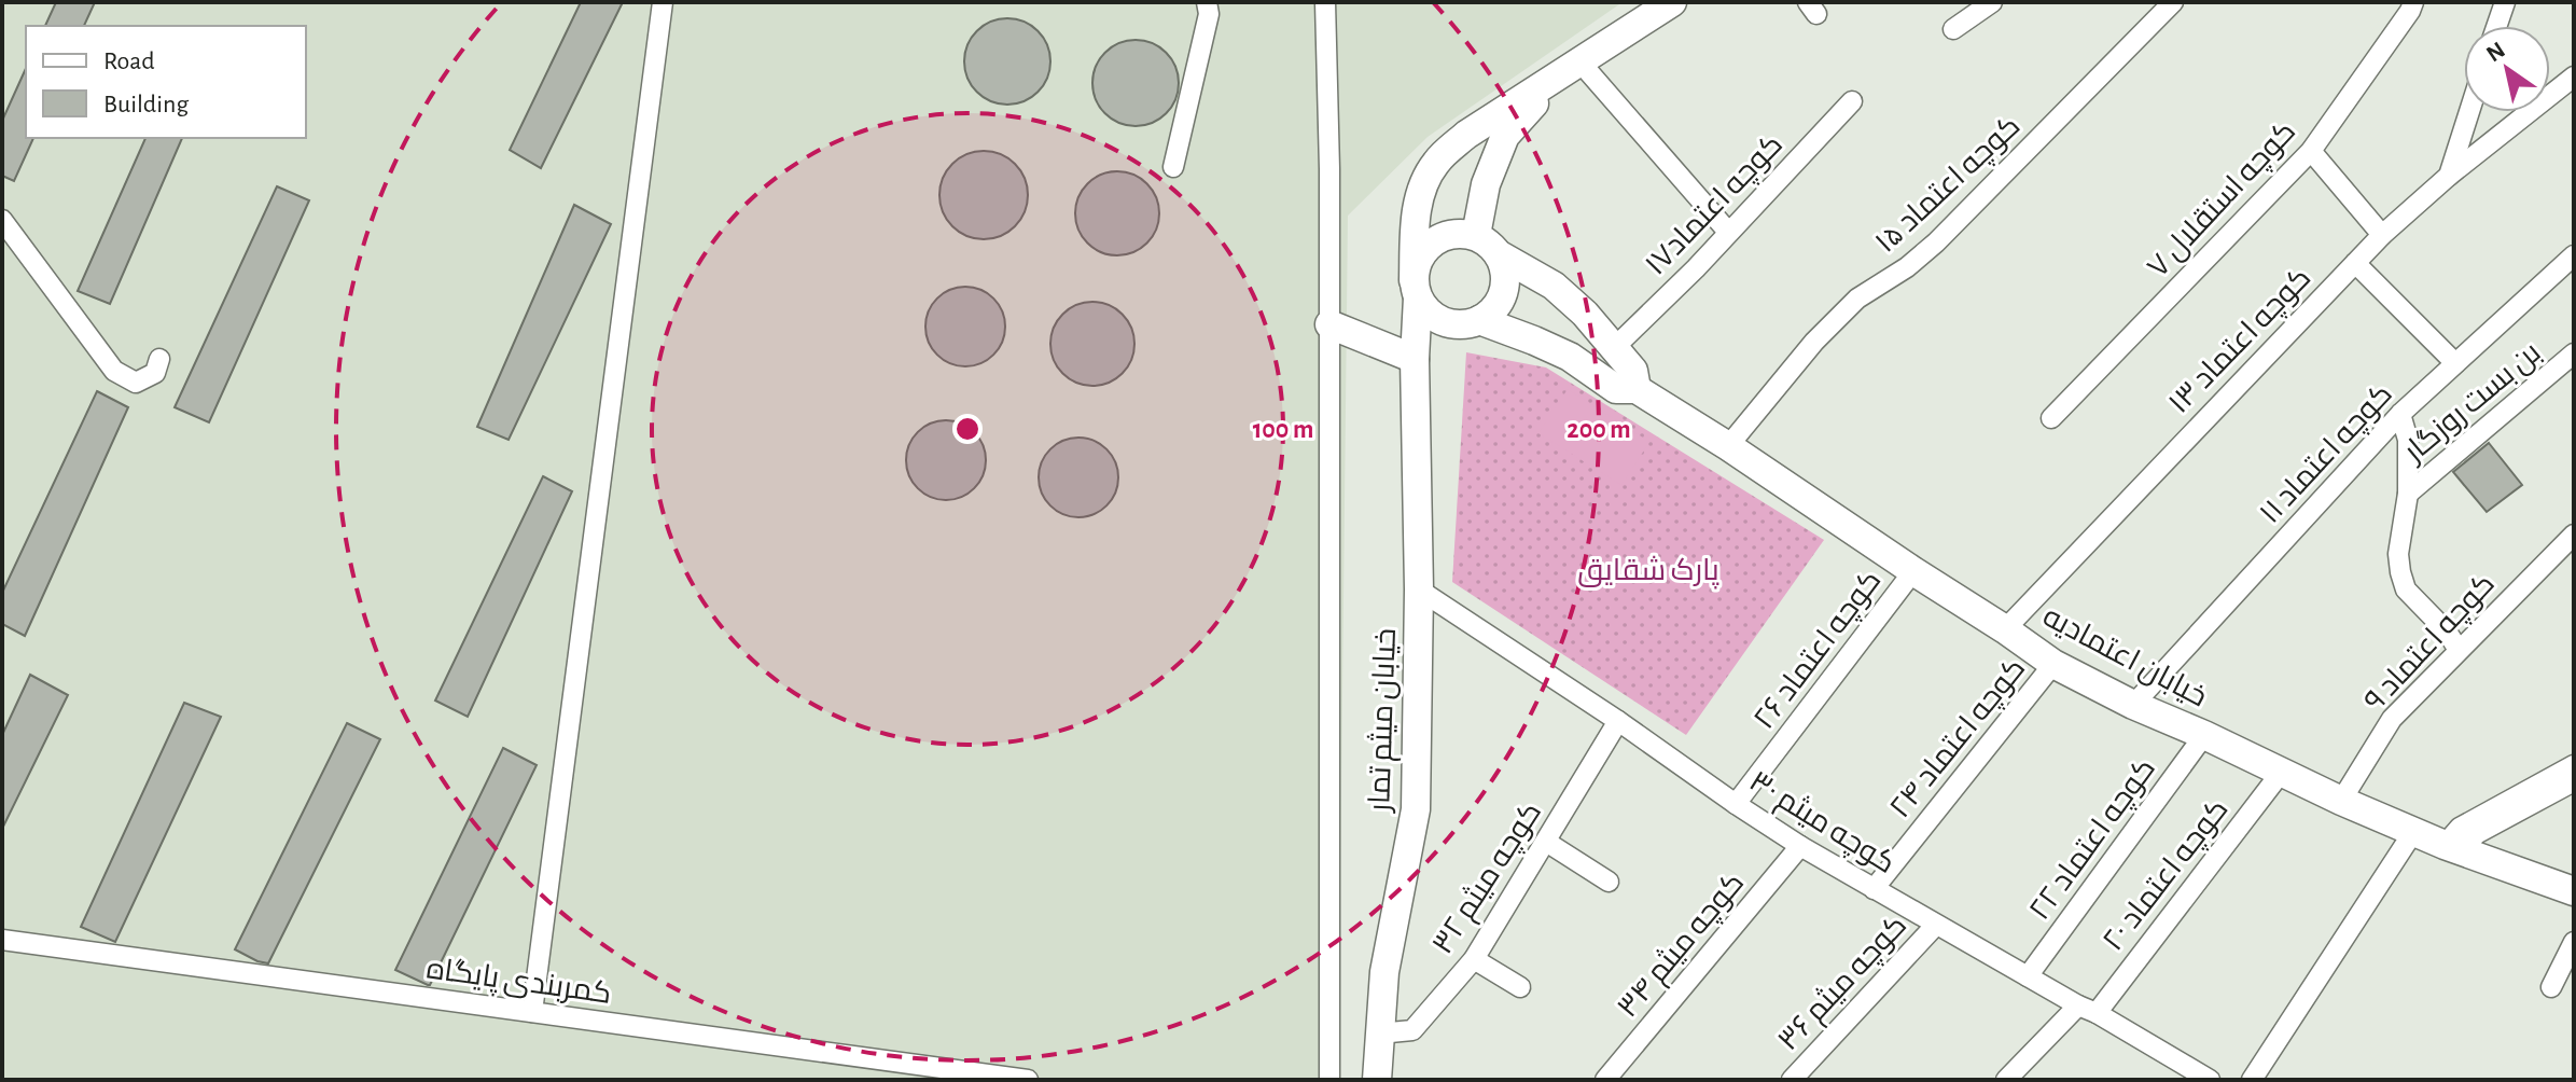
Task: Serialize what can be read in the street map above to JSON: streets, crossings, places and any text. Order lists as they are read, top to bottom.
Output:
{
  "streets": {
    "street": [
      "کوچه اعتماد ۱۵",
      "کوچه استقلال ۷",
      "کوچه اعتماد۱۷",
      "کوچه اعتماد ۱۳",
      "بن بست روزگار",
      "کوچه اعتماد ۱۱",
      "کوچه اعتماد ۹",
      "کوچه اعتماد ۲۶",
      "خیابان اعتمادیه",
      "خیابان میثم تمار",
      "کوچه اعتماد ۲۴",
      "کوچه میثم ۳۰",
      "کوچه اعتماد ۲۲",
      "کوچه اعتماد ۲۰",
      "کوچه میثم ۳۲",
      "کوچه میثم ۳۴",
      "کمربندی پایگاه",
      "کوچه میثم ۳۶"
    ]
  },
  "crossings": [
    ["کوچه اعتماد ۱۵", "خیابان اعتمادیه"],
    ["کوچه اعتماد ۱۳", "خیابان اعتمادیه"],
    ["کوچه اعتماد ۱۱", "خیابان اعتمادیه"],
    ["کوچه اعتماد ۹", "خیابان اعتمادیه"],
    ["کوچه اعتماد ۲۶", "خیابان اعتمادیه"],
    ["کوچه اعتماد ۲۶", "کوچه میثم ۳۰"],
    ["خیابان اعتمادیه", "خیابان میثم تمار"],
    ["خیابان اعتمادیه", "کوچه اعتماد ۲۴"],
    ["خیابان اعتمادیه", "کوچه اعتماد ۲۲"],
    ["خیابان اعتمادیه", "کوچه اعتماد ۲۰"],
    ["خیابان میثم تمار", "کوچه میثم ۳۰"],
    ["خیابان میثم تمار", "کوچه میثم ۳۲"],
    ["کوچه اعتماد ۲۴", "کوچه میثم ۳۰"],
    ["کوچه میثم ۳۰", "کوچه اعتماد ۲۲"],
    ["کوچه میثم ۳۰", "کوچه اعتماد ۲۰"],
    ["کوچه میثم ۳۰", "کوچه میثم ۳۲"],
    ["کوچه میثم ۳۰", "کوچه میثم ۳۴"],
    ["کوچه میثم ۳۰", "کوچه میثم ۳۶"]
  ],
  "parks": ["پارک شقایق"],
  "legend": ["Road", "Building"],
  "north": "top left",
  "rings": ["100 m", "200 m"]
}
